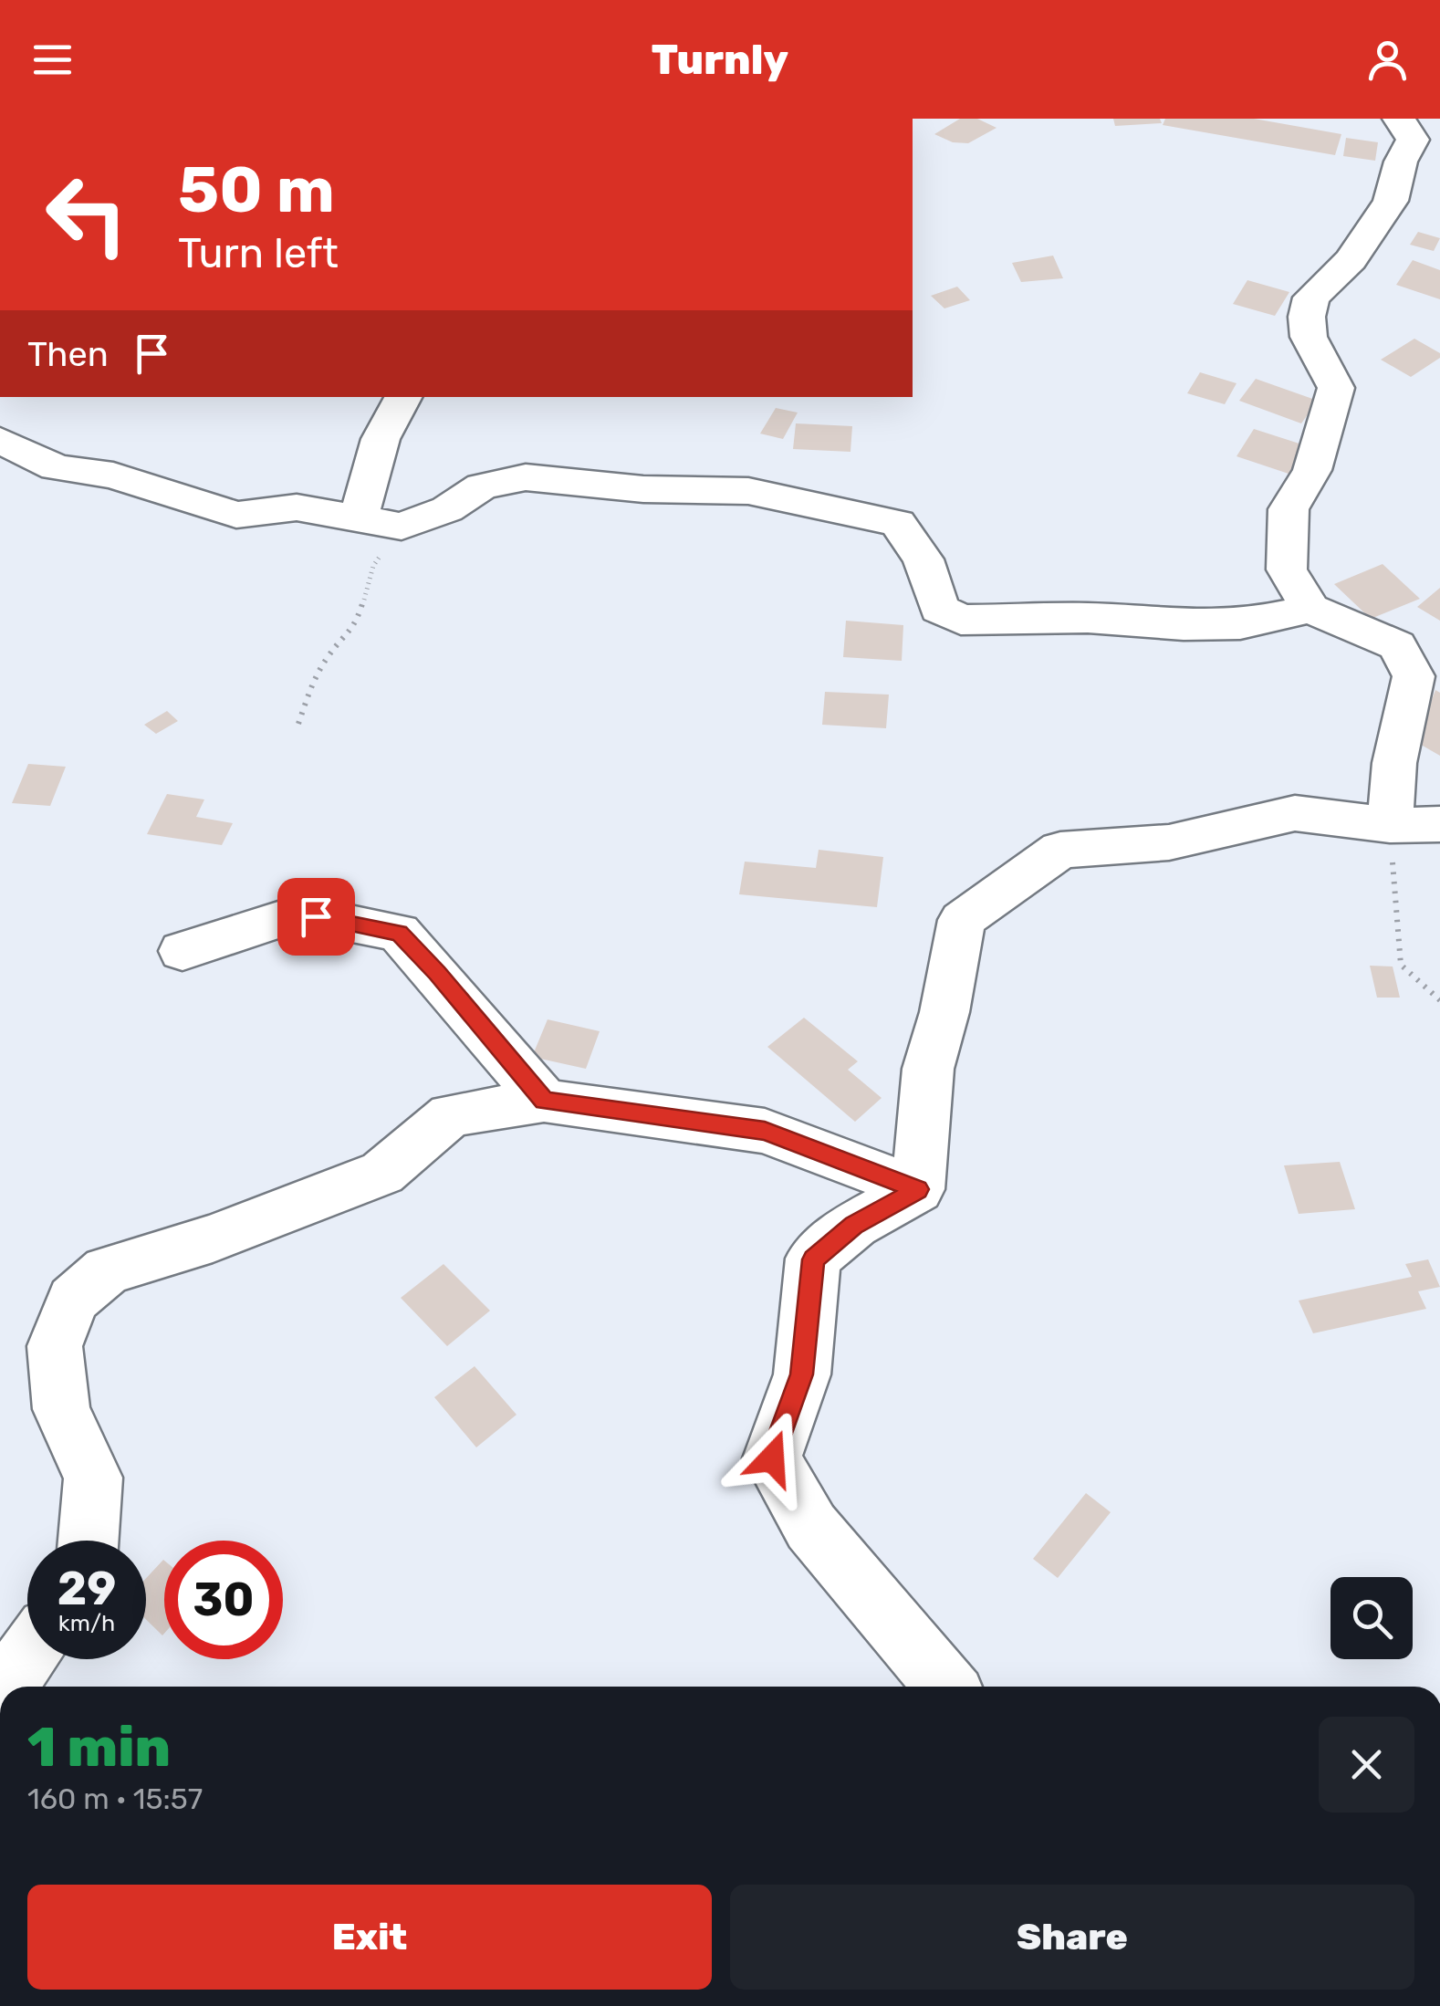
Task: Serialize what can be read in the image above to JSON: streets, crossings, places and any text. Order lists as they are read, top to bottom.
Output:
{
  "page": {
    "header": "Turnly",
    "turn": ["50 m", "Turn left"],
    "then": "Then",
    "speed": "29 km/h",
    "limit": "30",
    "heading": ["1 min", "160 m · 15:57"],
    "buttons": ["Exit", "Share"]
  }
}
